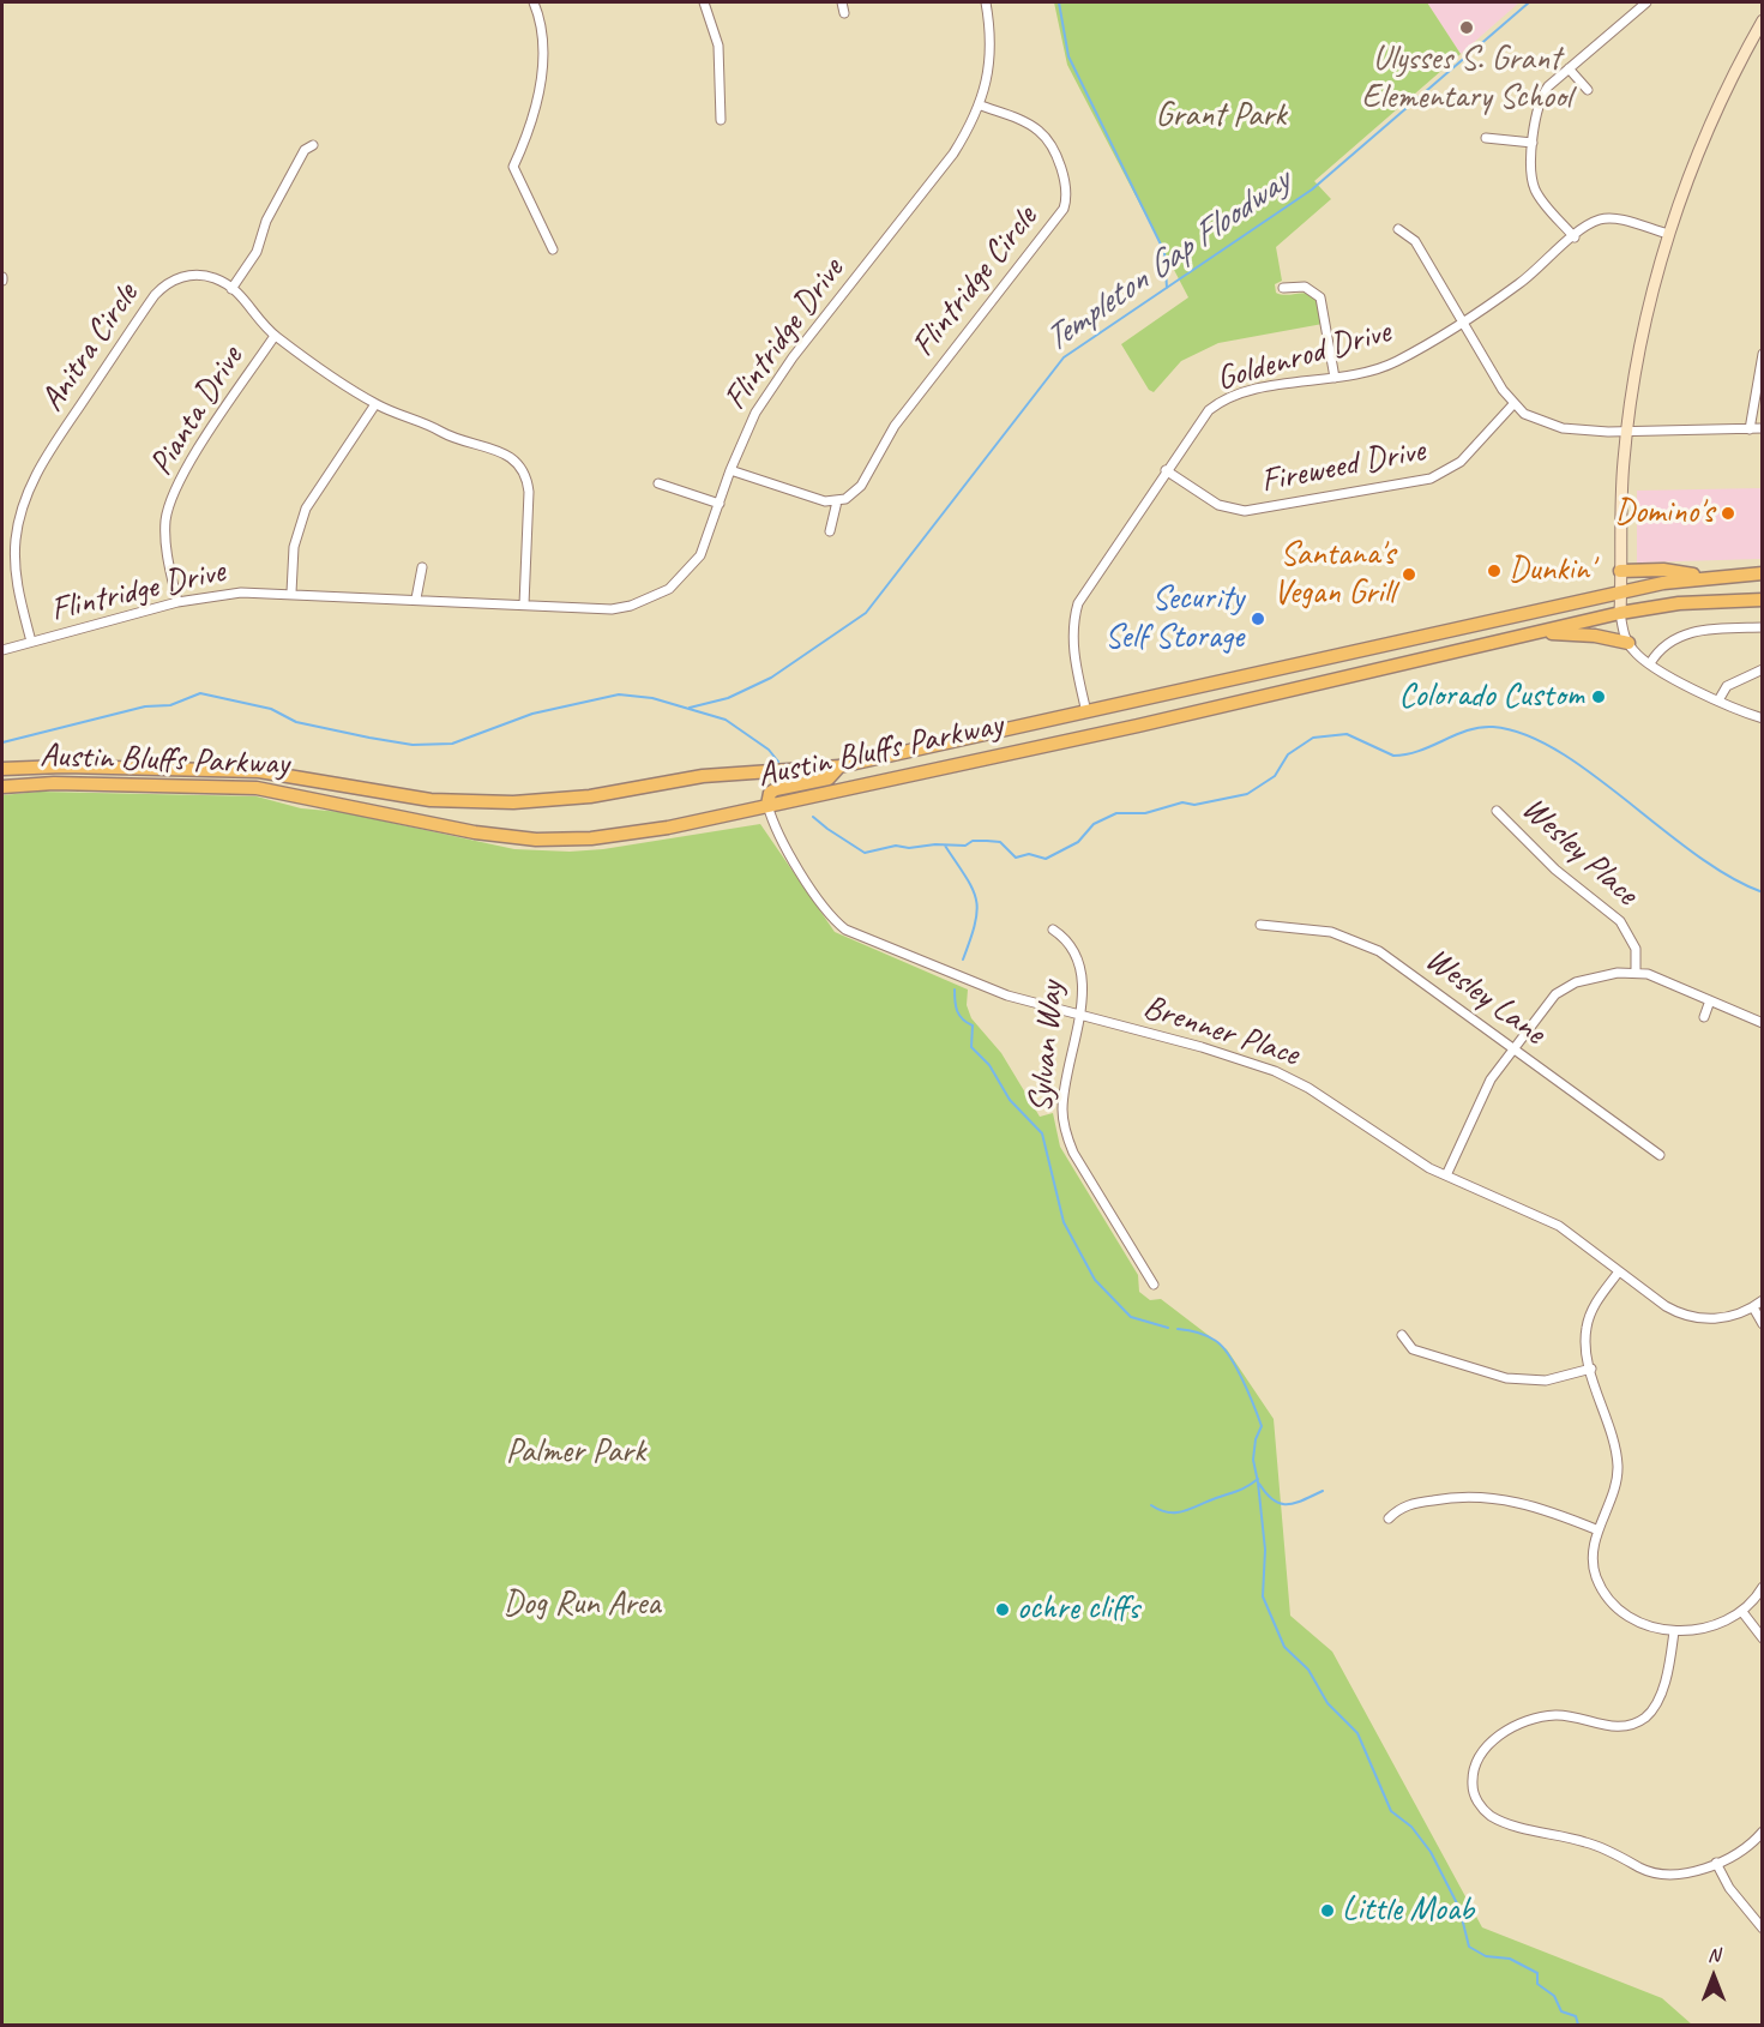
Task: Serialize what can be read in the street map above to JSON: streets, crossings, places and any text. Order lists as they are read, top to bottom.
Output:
{
  "streets": {
    "main road": ["Austin Bluffs Parkway"],
    "street": [
      "Flintridge Circle",
      "Flintridge Drive",
      "Anitra Circle",
      "Goldenrod Drive",
      "Pianta Drive",
      "Fireweed Drive",
      "Wesley Place",
      "Wesley Lane",
      "Brenner Place",
      "Sylvan Way"
    ]
  },
  "crossings": [
    ["Flintridge Circle", "Flintridge Drive"],
    ["Flintridge Drive", "Anitra Circle"],
    ["Flintridge Drive", "Pianta Drive"],
    ["Anitra Circle", "Pianta Drive"],
    ["Goldenrod Drive", "Fireweed Drive"],
    ["Goldenrod Drive", "Austin Bluffs Parkway"],
    ["Austin Bluffs Parkway", "Brenner Place"],
    ["Brenner Place", "Sylvan Way"]
  ],
  "water": ["Templeton Gap Floodway"],
  "parks": ["Grant Park", "Palmer Park", "Dog Run Area"],
  "places": [
    "Ulysses S. Grant Elementary School",
    "Domino's",
    "Dunkin'",
    "Santana's Vegan Grill",
    "Security Self Storage",
    "Colorado Custom",
    "ochre cliffs",
    "Little Moab"
  ],
  "north": "top"
}
